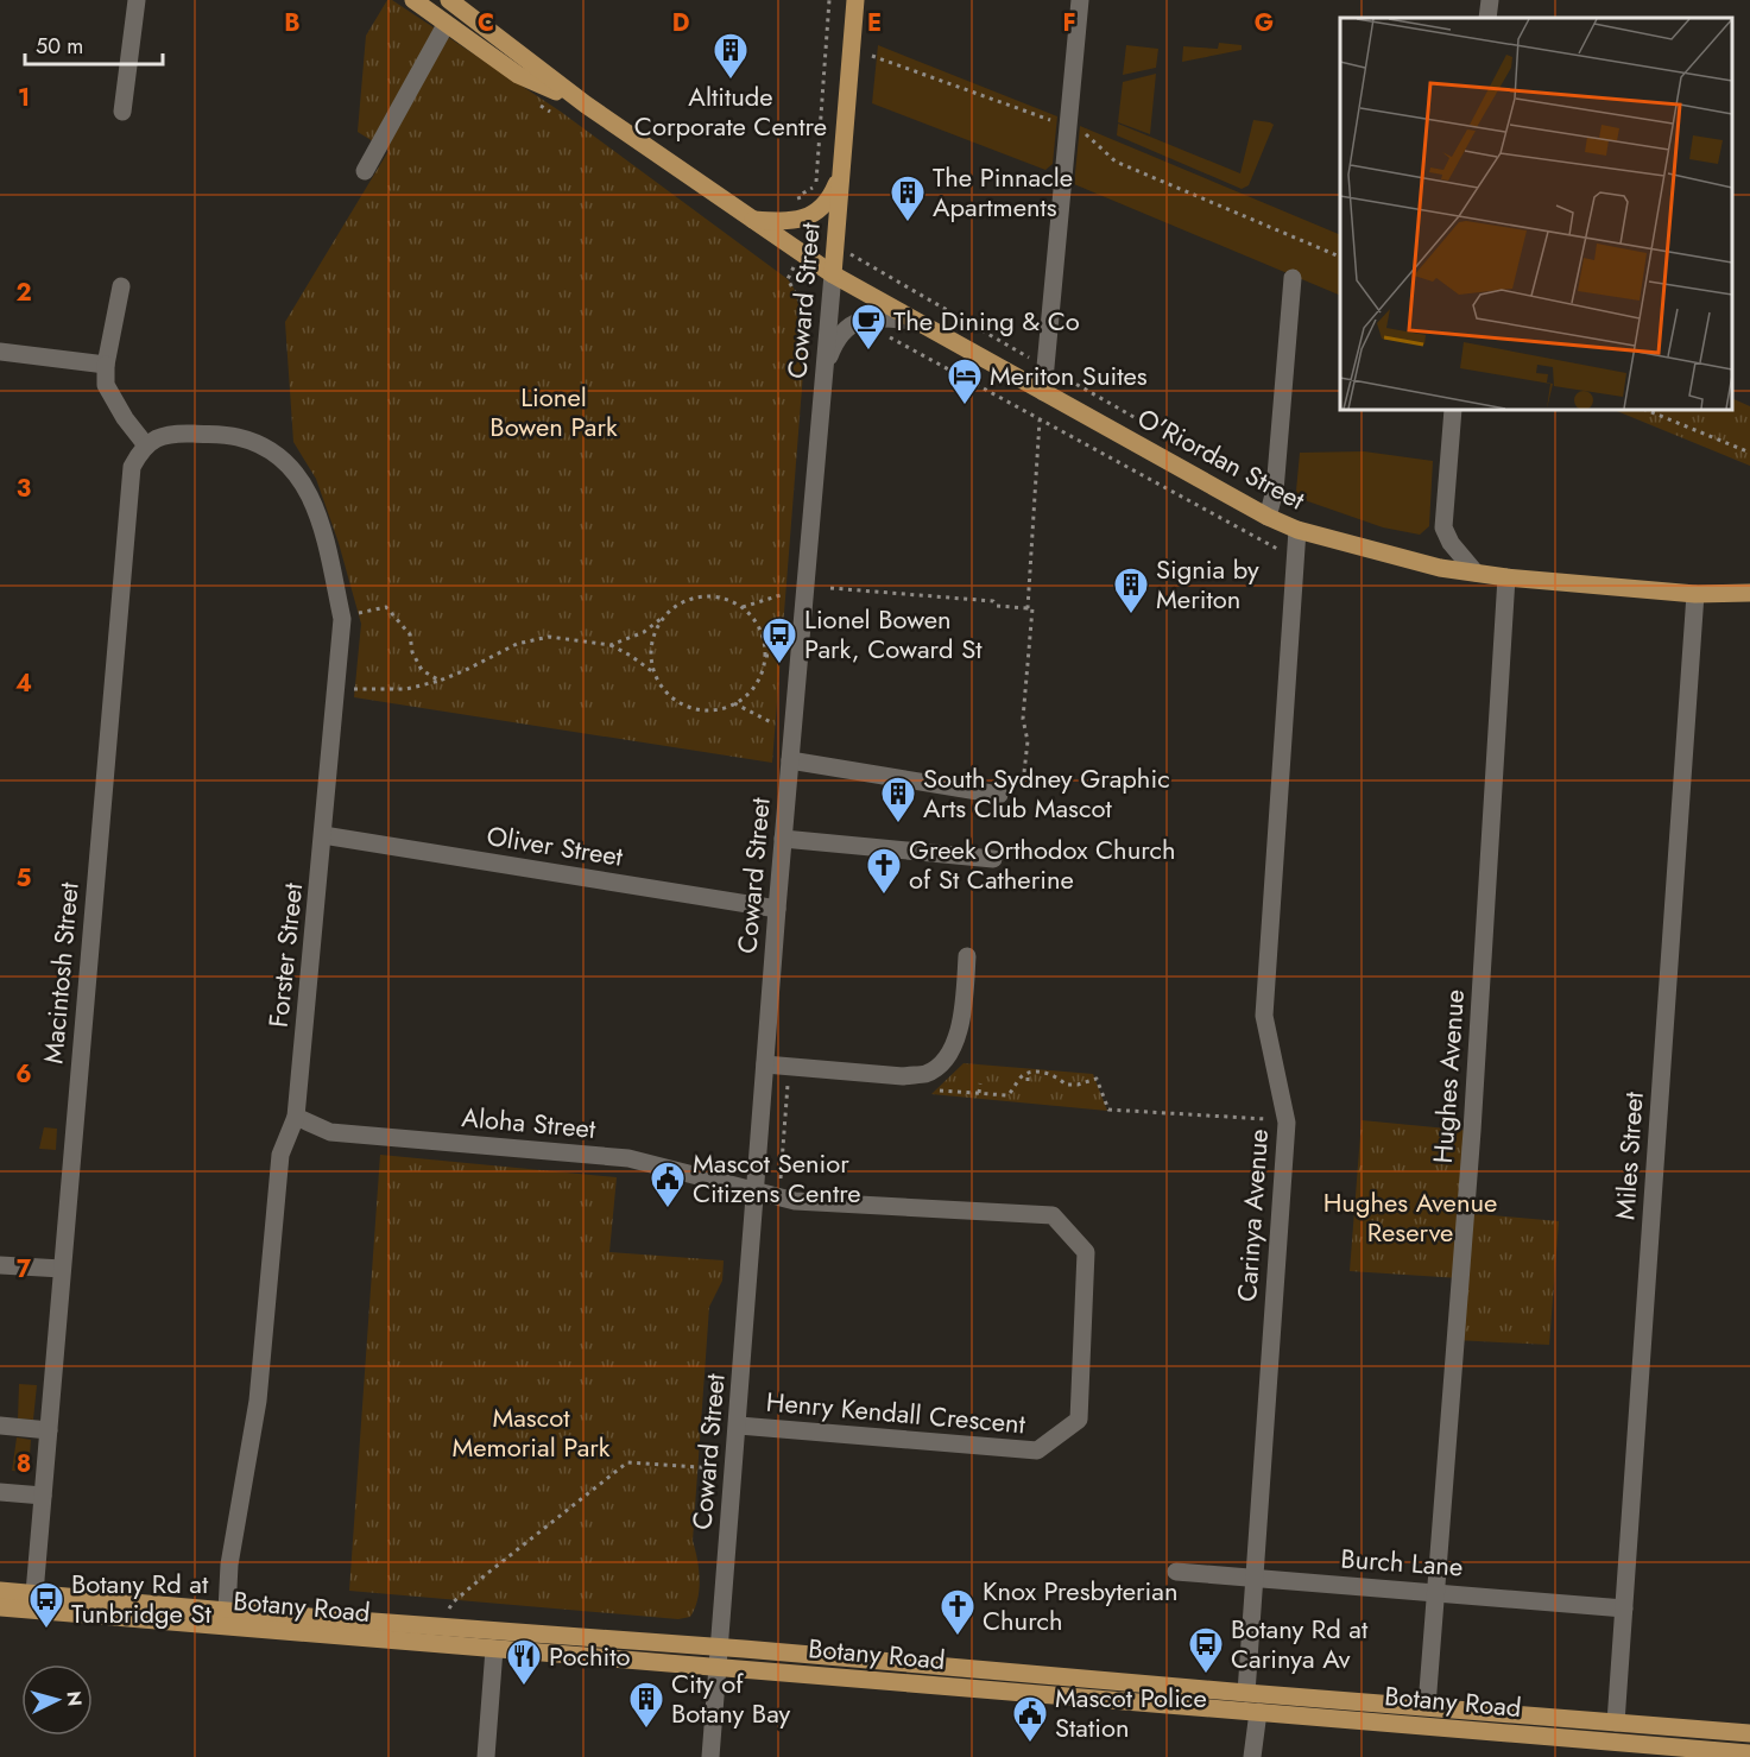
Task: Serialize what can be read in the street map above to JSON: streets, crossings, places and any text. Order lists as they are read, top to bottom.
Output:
{
  "streets": {
    "main road": ["Coward Street", "O'Riordan Street", "Botany Road"],
    "street": [
      "Oliver Street",
      "Forster Street",
      "Macintosh Street",
      "Hughes Avenue",
      "Aloha Street",
      "Miles Street",
      "Carinya Avenue",
      "Henry Kendall Crescent",
      "Burch Lane"
    ]
  },
  "crossings": [
    ["Coward Street", "O'Riordan Street"],
    ["Coward Street", "Oliver Street"],
    ["Coward Street", "Aloha Street"],
    ["Coward Street", "Henry Kendall Crescent"],
    ["Coward Street", "Botany Road"],
    ["O'Riordan Street", "Hughes Avenue"],
    ["O'Riordan Street", "Miles Street"],
    ["O'Riordan Street", "Carinya Avenue"],
    ["Oliver Street", "Forster Street"],
    ["Forster Street", "Macintosh Street"],
    ["Forster Street", "Aloha Street"],
    ["Forster Street", "Botany Road"],
    ["Macintosh Street", "Botany Road"],
    ["Hughes Avenue", "Burch Lane"],
    ["Hughes Avenue", "Botany Road"],
    ["Aloha Street", "Henry Kendall Crescent"],
    ["Miles Street", "Burch Lane"],
    ["Miles Street", "Botany Road"],
    ["Carinya Avenue", "Burch Lane"],
    ["Carinya Avenue", "Botany Road"]
  ],
  "parks": ["Lionel Bowen Park", "Hughes Avenue Reserve", "Mascot Memorial Park"],
  "places": {
    "building": [
      "Altitude Corporate Centre",
      "The Pinnacle Apartments",
      "Signia by Meriton",
      "South Sydney Graphic Arts Club Mascot",
      "City of Botany Bay"
    ],
    "cafe": ["The Dining & Co"],
    "hotel": ["Meriton Suites"],
    "bus stop": ["Lionel Bowen Park, Coward St", "Botany Rd at Tunbridge St", "Botany Rd at Carinya Av"],
    "church": ["Greek Orthodox Church of St Catherine", "Knox Presbyterian Church"],
    "public building": ["Mascot Senior Citizens Centre", "Mascot Police Station"],
    "restaurant": ["Pochito"]
  },
  "scale_bar": "50 m",
  "north": "right",
  "grid": {
    "columns": [
      "B",
      "C",
      "D",
      "E",
      "F",
      "G"
    ],
    "rows": [
      "1",
      "2",
      "3",
      "4",
      "5",
      "6",
      "7",
      "8"
    ]
  }
}
